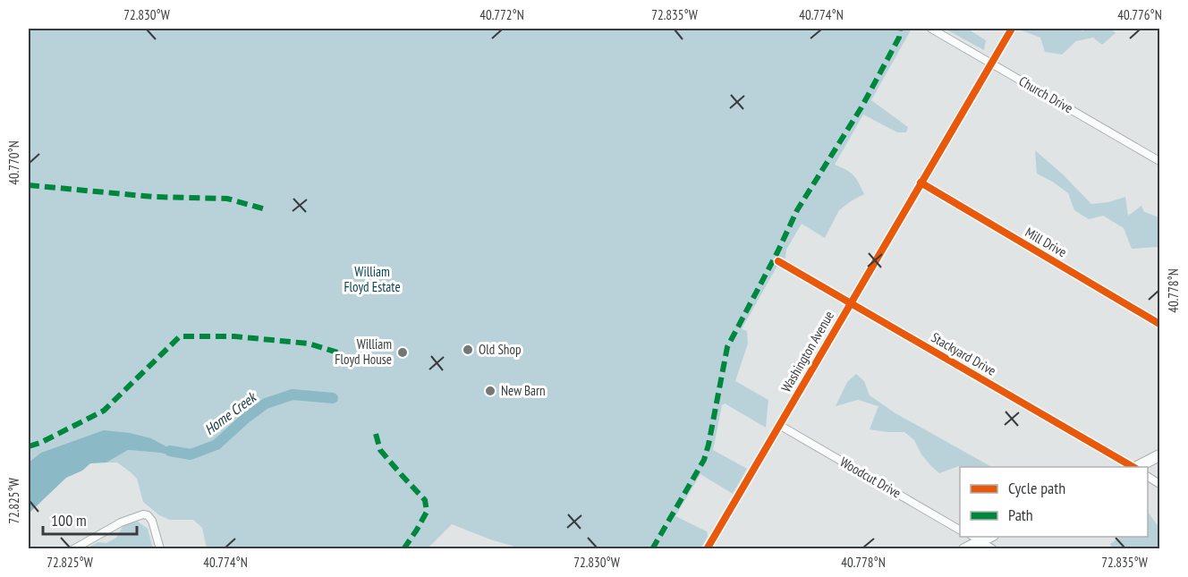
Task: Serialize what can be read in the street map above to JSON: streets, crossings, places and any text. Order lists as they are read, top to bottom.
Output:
{
  "streets": {
    "street": [
      "Church Drive",
      "Mill Drive",
      "Washington Avenue",
      "Stackyard Drive",
      "Woodcut Drive"
    ]
  },
  "crossings": [
    ["Church Drive", "Washington Avenue"],
    ["Mill Drive", "Washington Avenue"],
    ["Washington Avenue", "Stackyard Drive"],
    ["Washington Avenue", "Woodcut Drive"]
  ],
  "water": ["Home Creek"],
  "parks": ["William Floyd Estate"],
  "places": ["Old Shop", "William Floyd House", "New Barn"],
  "legend": ["Cycle path", "Path"],
  "scale_bar": "100 m",
  "coordinates": [
    "72.830°W",
    "40.772°N",
    "72.835°W",
    "40.774°N",
    "40.776°N",
    "40.770°N",
    "40.778°N",
    "72.825°W"
  ]
}
